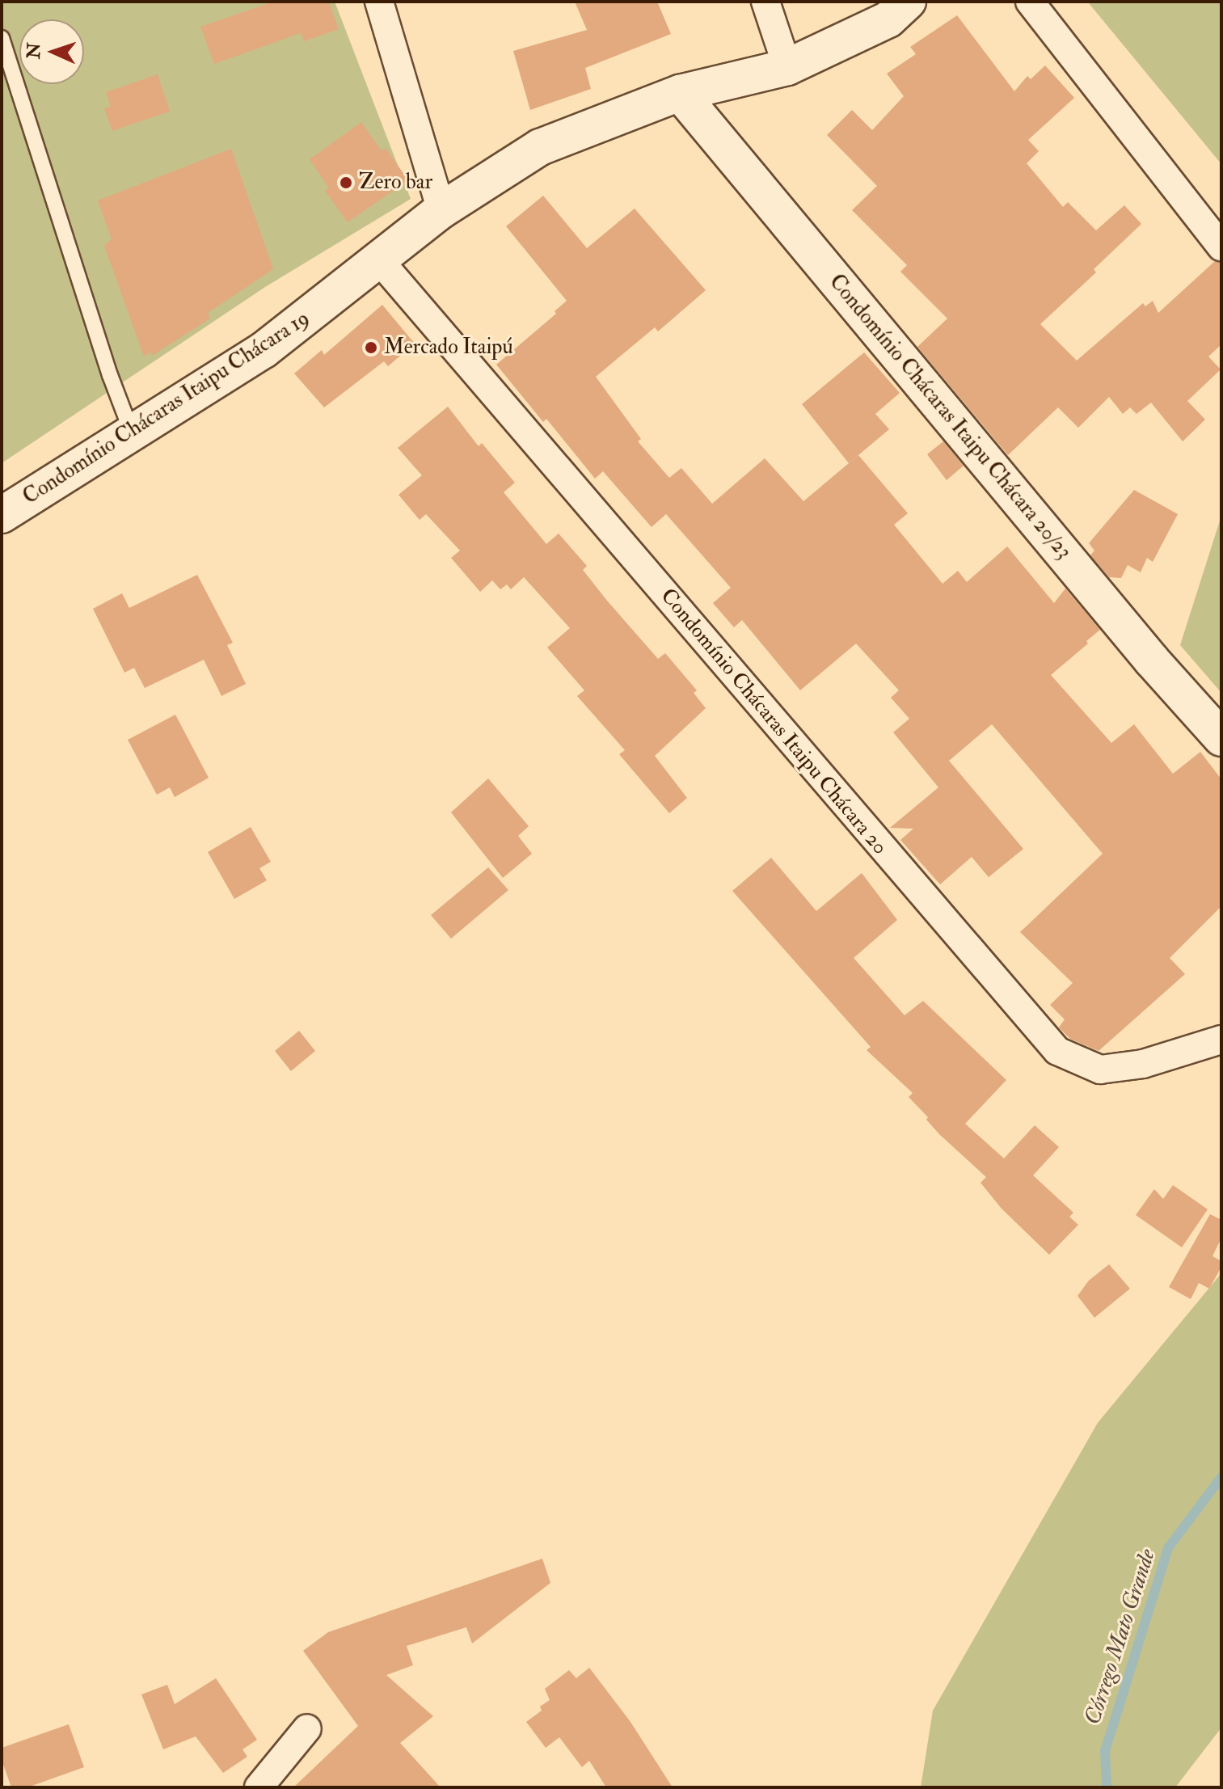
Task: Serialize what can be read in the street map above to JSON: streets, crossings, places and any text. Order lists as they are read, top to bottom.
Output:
{
  "streets": {
    "street": ["Condomínio Chácaras Itaipu Chácara 19", "Condomínio Chácaras Itaipu Chácara 20/23", "Condomínio Chácaras Itaipu Chácara 20"]
  },
  "crossings": [
    ["Condomínio Chácaras Itaipu Chácara 19", "Condomínio Chácaras Itaipu Chácara 20"]
  ],
  "water": ["Córrego Mato Grande"],
  "places": ["Zero bar", "Mercado Itaipú"],
  "north": "left"
}
